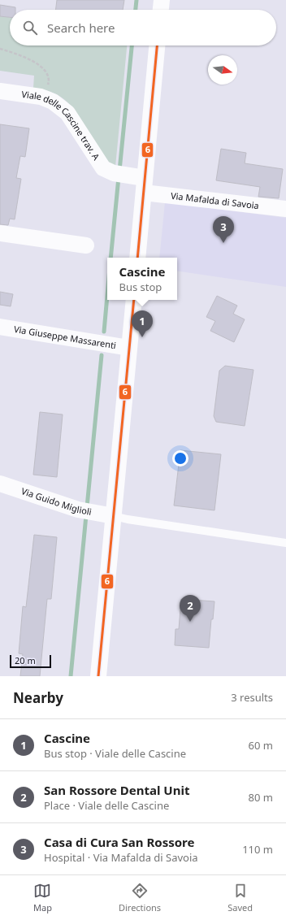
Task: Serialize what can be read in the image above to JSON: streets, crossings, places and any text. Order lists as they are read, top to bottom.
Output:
{
  "streets": {
    "street": [
      "Viale delle Cascine trav. A",
      "Via Mafalda di Savoia",
      "Via Giuseppe Massarenti",
      "Via Guido Miglioli"
    ]
  },
  "crossings": [
    ["Viale delle Cascine trav. A", "Via Mafalda di Savoia"]
  ],
  "lines": ["transit line 6"],
  "scale_bar": "20 m",
  "north": "right",
  "page": {
    "search": "Search here",
    "pins": ["3", "1", "2"],
    "popup": ["Cascine", "Bus stop"],
    "scale": "20 m",
    "heading": ["Nearby", "3 results"],
    "list": [
      {
        "mark": "1",
        "name": "Cascine",
        "note": "Bus stop · Viale delle Cascine",
        "value": "60 m"
      },
      {
        "mark": "2",
        "name": "San Rossore Dental Unit",
        "note": "Place · Viale delle Cascine",
        "value": "80 m"
      },
      {
        "mark": "3",
        "name": "Casa di Cura San Rossore",
        "note": "Hospital · Via Mafalda di Savoia",
        "value": "110 m"
      }
    ],
    "nav": ["Map", "Directions", "Saved"]
  }
}
